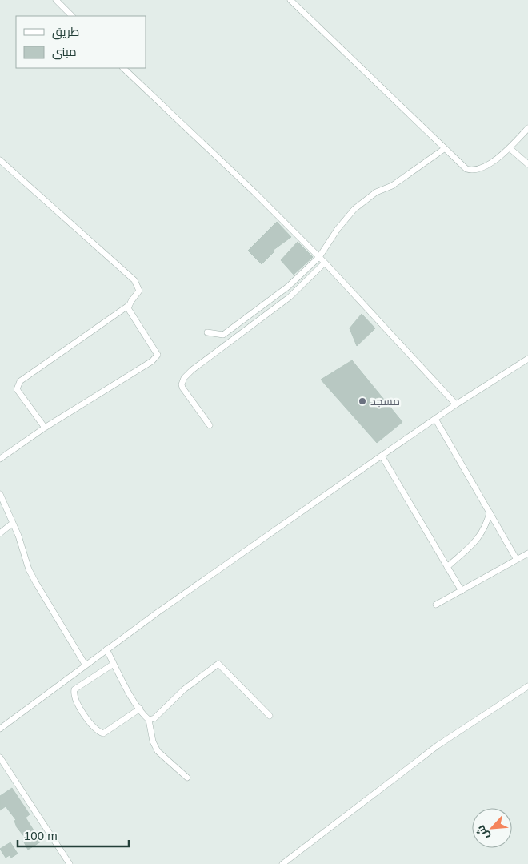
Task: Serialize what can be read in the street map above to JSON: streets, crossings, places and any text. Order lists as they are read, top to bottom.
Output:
{
  "places": ["مسجد"],
  "legend": ["طريق", "مبنى"],
  "scale_bar": "100 m",
  "north": "bottom left"
}
